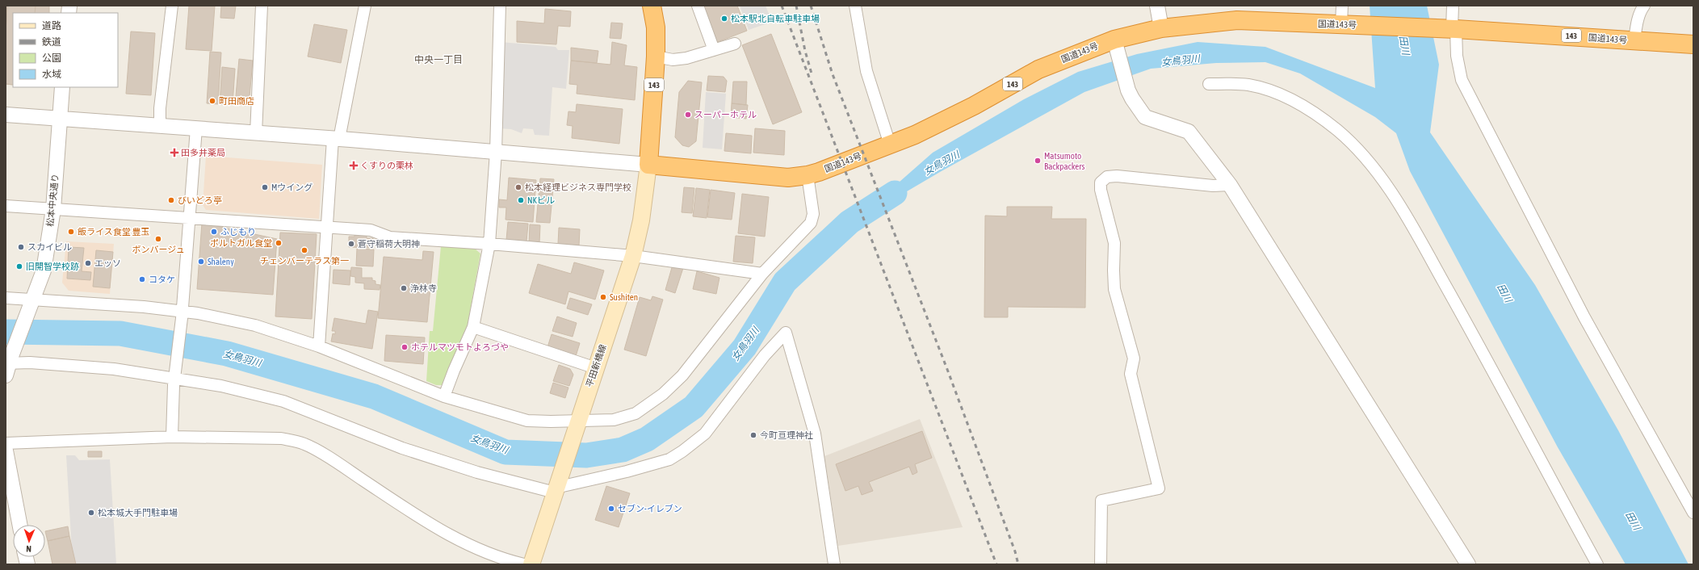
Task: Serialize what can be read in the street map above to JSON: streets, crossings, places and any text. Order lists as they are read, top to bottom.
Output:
{
  "streets": {
    "highway": ["国道143号", "143"],
    "main road": ["平田新橋線"],
    "street": ["松本中央通り"]
  },
  "crossings": [
    ["国道143号", "143"],
    ["国道143号", "平田新橋線"],
    ["143", "平田新橋線"]
  ],
  "districts": ["中央一丁目"],
  "water": ["田川", "女鳥羽川"],
  "places": {
    "other": [
      "松本駅北自転車駐車場",
      "町田商店",
      "スーパーホテル",
      "Matsumoto Backpackers",
      "Mウイング",
      "松本経理ビジネス専門学校",
      "びいどろ亭",
      "NKビル",
      "飯ライス食堂 豊玉",
      "ふじもり",
      "ボンバージュ",
      "ポルトガル食堂",
      "蒼守稲荷大明神",
      "スカイビル",
      "チェンバーテラス第一",
      "Shaleny",
      "エッソ",
      "旧開智学校跡",
      "コタケ",
      "浄林寺",
      "Sushiten",
      "ホテルマツモトよろづや",
      "今町亘理神社",
      "セブン-イレブン",
      "松本城大手門駐車場"
    ],
    "health": ["田多井薬局", "くすりの栗林"]
  },
  "legend": [
    "道路",
    "鉄道",
    "公園",
    "水域"
  ],
  "north": "bottom"
}
